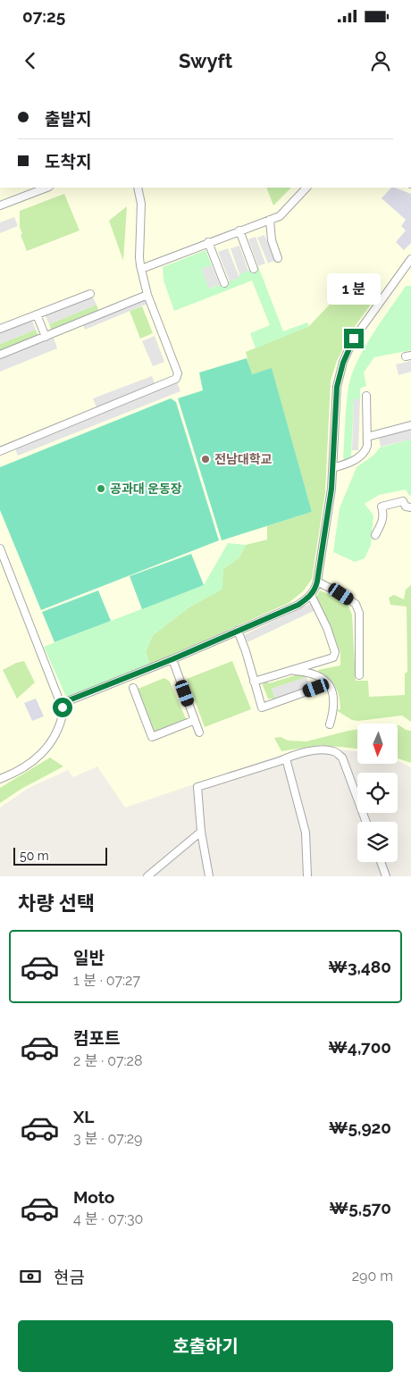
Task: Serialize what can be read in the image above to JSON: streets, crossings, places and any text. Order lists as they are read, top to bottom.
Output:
{
  "places": ["전남대학교", "공과대 운동장"],
  "scale_bar": "50 m",
  "north": "bottom",
  "page": {
    "status": "07:25",
    "header": "Swyft",
    "banner": ["출발지", "도착지"],
    "bubble": "1 분",
    "scale": "50 m",
    "heading": "차량 선택",
    "list": [
      {
        "name": "일반",
        "note": "1 분 · 07:27",
        "value": "₩3,480"
      },
      {
        "name": "컴포트",
        "note": "2 분 · 07:28",
        "value": "₩4,700"
      },
      {
        "name": "XL",
        "note": "3 분 · 07:29",
        "value": "₩5,920"
      },
      {
        "name": "Moto",
        "note": "4 분 · 07:30",
        "value": "₩5,570"
      }
    ],
    "pay": ["현금", "290 m"],
    "buttons": "호출하기"
  }
}
